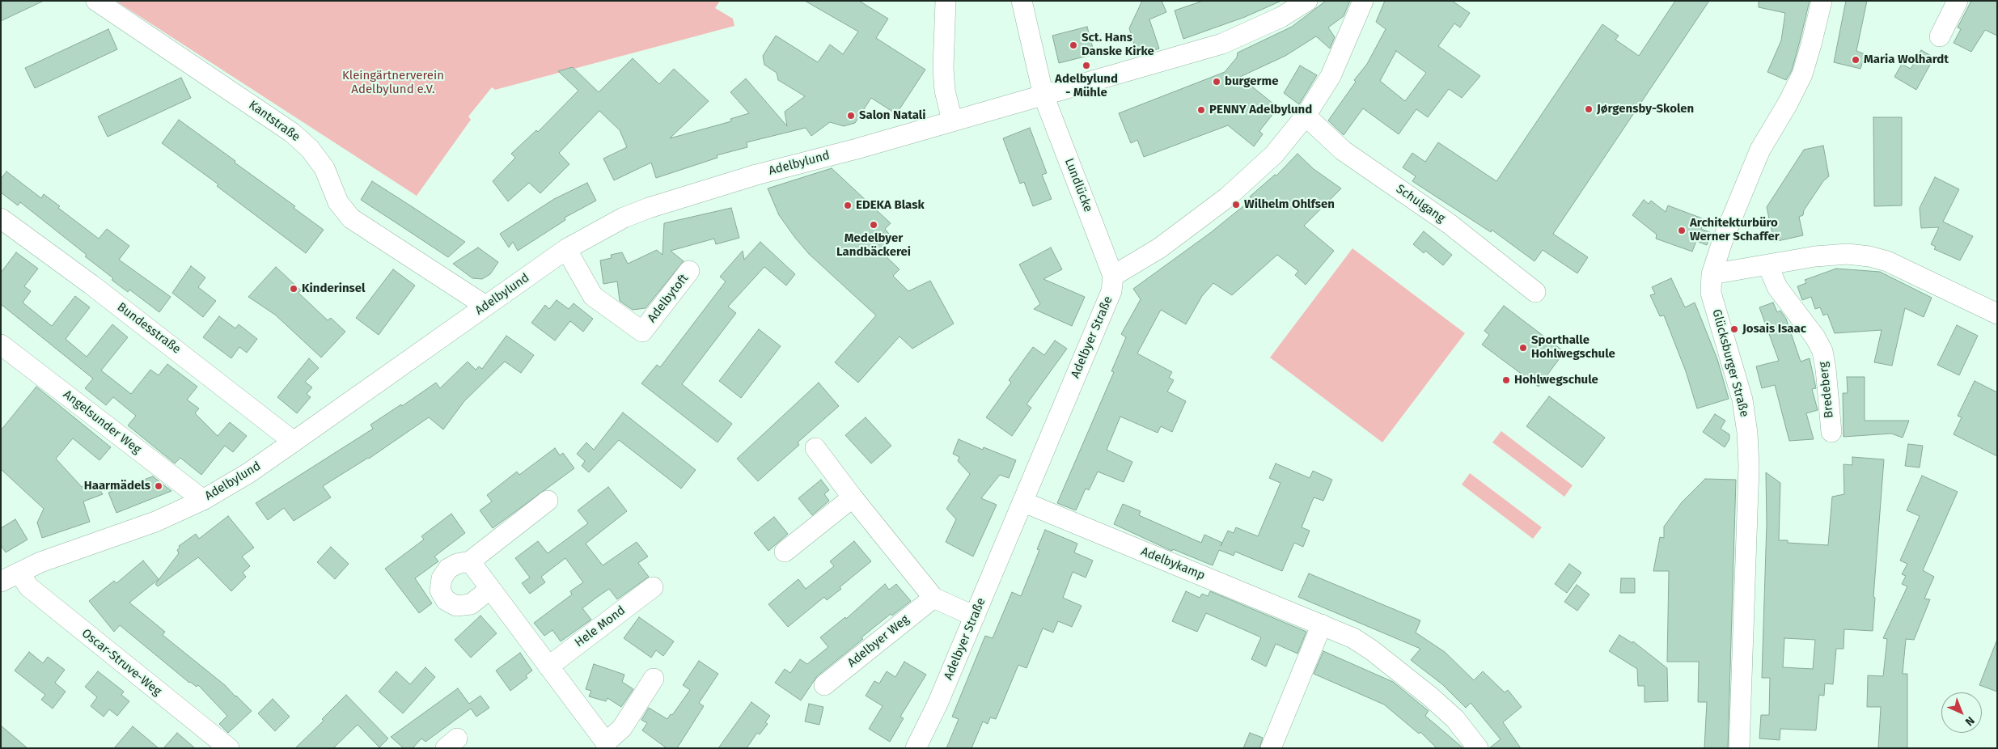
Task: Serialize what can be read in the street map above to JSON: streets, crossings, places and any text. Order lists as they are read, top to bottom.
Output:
{
  "streets": {
    "street": [
      "Kantstraße",
      "Adelbylund",
      "Lundlücke",
      "Schulgang",
      "Adelbytoft",
      "Bundesstraße",
      "Adelbyer Straße",
      "Glücksburger Straße",
      "Bredeberg",
      "Angelsunder Weg",
      "Adelbykamp",
      "Hele Mond",
      "Adelbyer Weg",
      "Oscar-Struve-Weg"
    ]
  },
  "crossings": [
    ["Kantstraße", "Adelbylund"],
    ["Adelbylund", "Lundlücke"],
    ["Adelbylund", "Adelbytoft"],
    ["Adelbylund", "Bundesstraße"],
    ["Adelbylund", "Angelsunder Weg"],
    ["Adelbylund", "Oscar-Struve-Weg"],
    ["Lundlücke", "Adelbyer Straße"],
    ["Adelbyer Straße", "Adelbykamp"]
  ],
  "parks": ["Kleingärtnerverein Adelbylund e.V."],
  "places": [
    "Sct. Hans Danske Kirke",
    "Maria Wolhardt",
    "Adelbylund - Mühle",
    "burgerme",
    "Jørgensby-Skolen",
    "PENNY Adelbylund",
    "Salon Natali",
    "Wilhelm Ohlfsen",
    "EDEKA Blask",
    "Medelbyer Landbäckerei",
    "Architekturbüro Werner Schaffer",
    "Kinderinsel",
    "Josais Isaac",
    "Sporthalle Hohlwegschule",
    "Hohlwegschule",
    "Haarmädels"
  ],
  "north": "bottom right"
}
